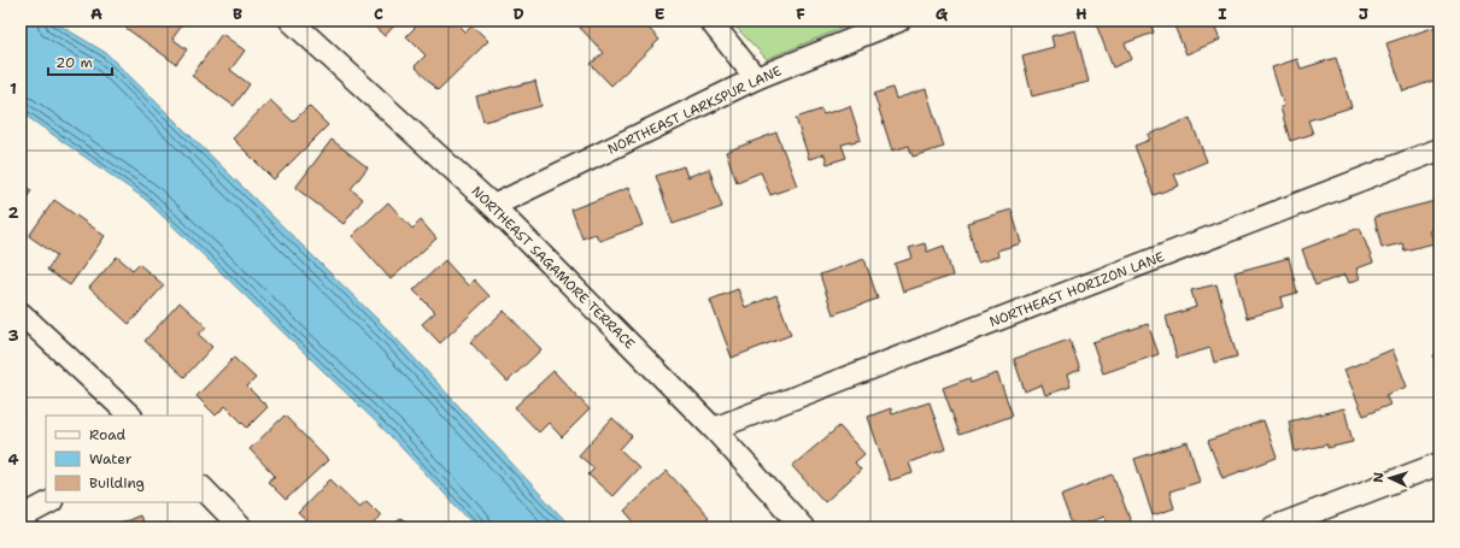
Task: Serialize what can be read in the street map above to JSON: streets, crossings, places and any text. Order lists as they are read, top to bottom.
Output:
{
  "streets": {
    "street": ["NORTHEAST LARKSPUR LANE", "NORTHEAST SAGAMORE TERRACE", "NORTHEAST HORIZON LANE"]
  },
  "crossings": [
    ["NORTHEAST LARKSPUR LANE", "NORTHEAST SAGAMORE TERRACE"],
    ["NORTHEAST SAGAMORE TERRACE", "NORTHEAST HORIZON LANE"]
  ],
  "legend": ["Road", "Water", "Building"],
  "scale_bar": "20 m",
  "north": "left",
  "grid": {
    "columns": [
      "A",
      "B",
      "C",
      "D",
      "E",
      "F",
      "G",
      "H",
      "I",
      "J"
    ],
    "rows": [
      "1",
      "2",
      "3",
      "4"
    ]
  }
}
